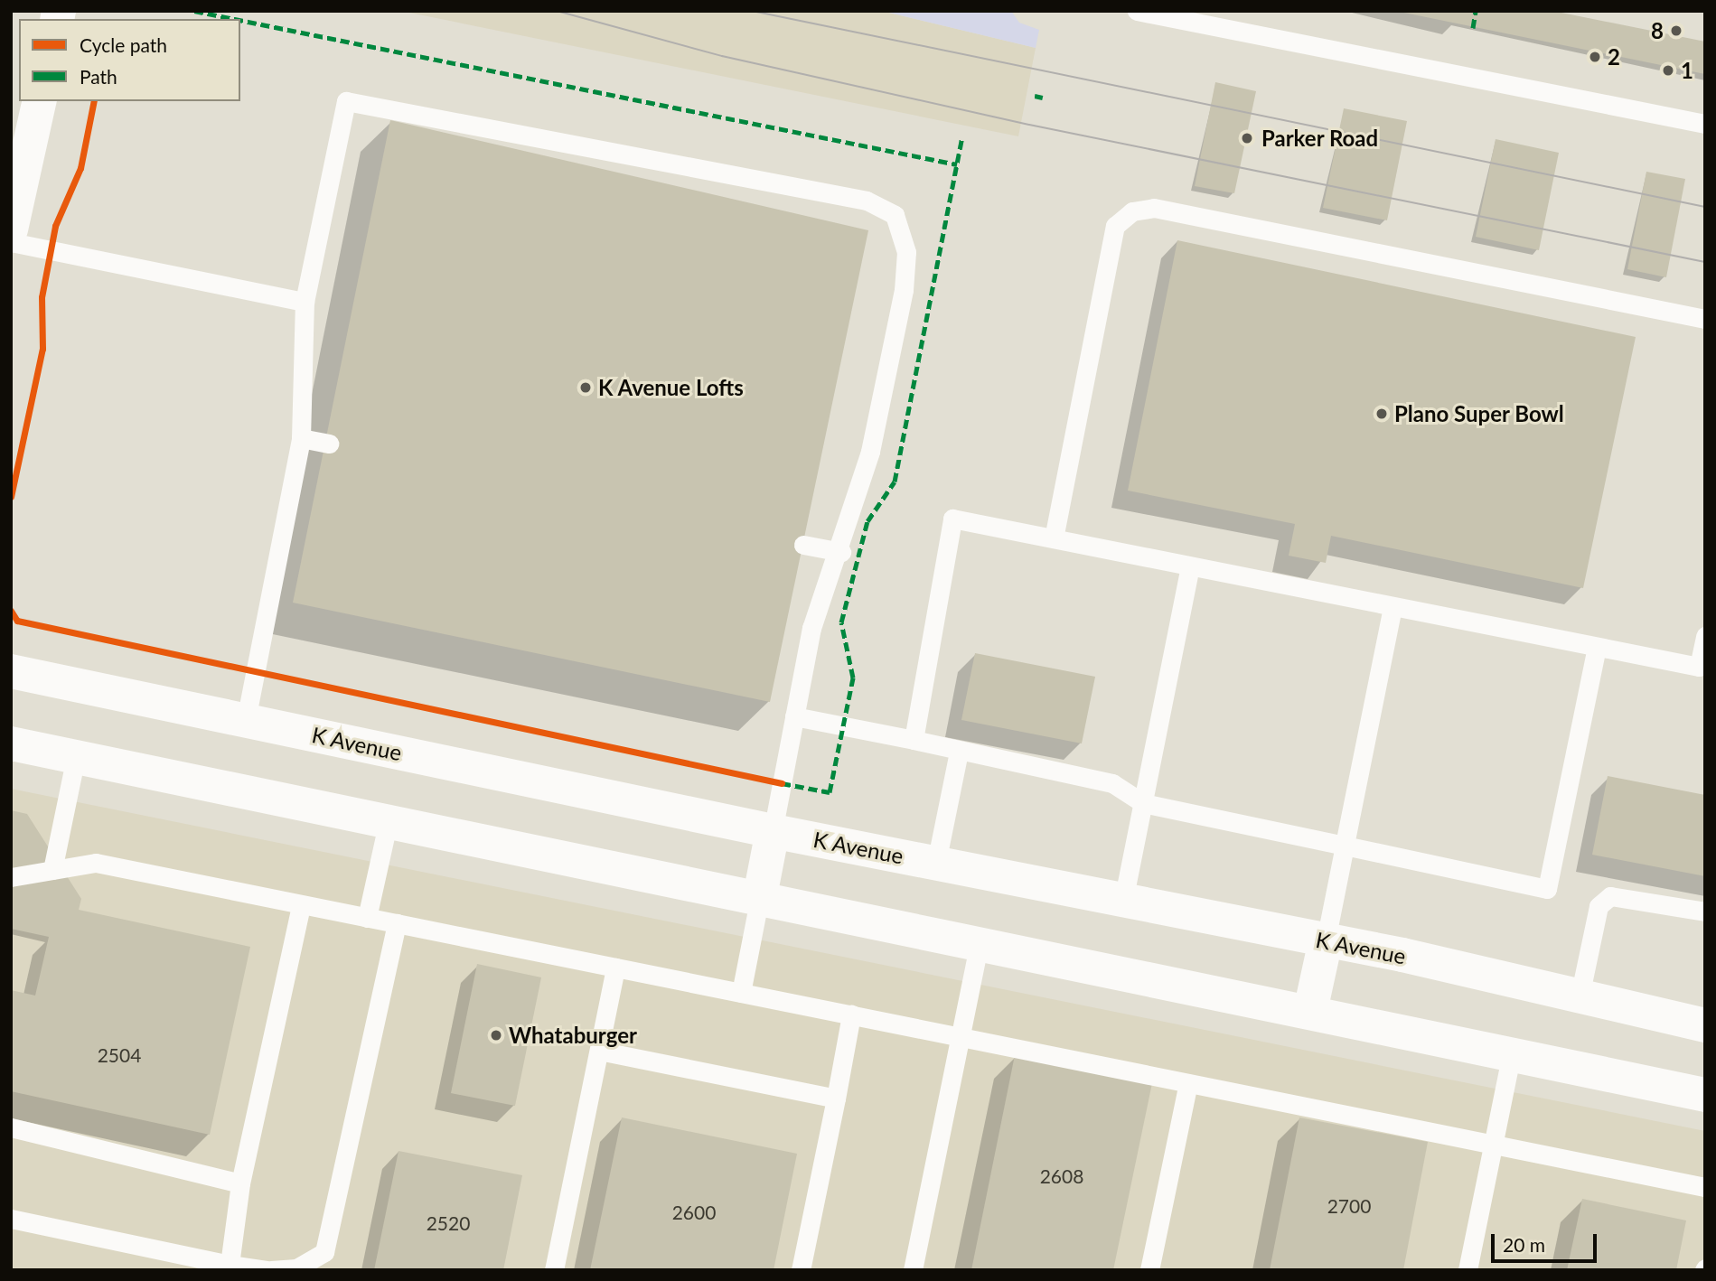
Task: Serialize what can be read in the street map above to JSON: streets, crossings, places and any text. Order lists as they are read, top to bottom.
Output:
{
  "streets": {
    "main road": ["K Avenue"]
  },
  "places": [
    "8",
    "2",
    "1",
    "Parker Road",
    "K Avenue Lofts",
    "Plano Super Bowl",
    "Whataburger"
  ],
  "house_numbers": [
    "2504",
    "2608",
    "2700",
    "2600",
    "2520"
  ],
  "legend": ["Cycle path", "Path"],
  "scale_bar": "20 m"
}
